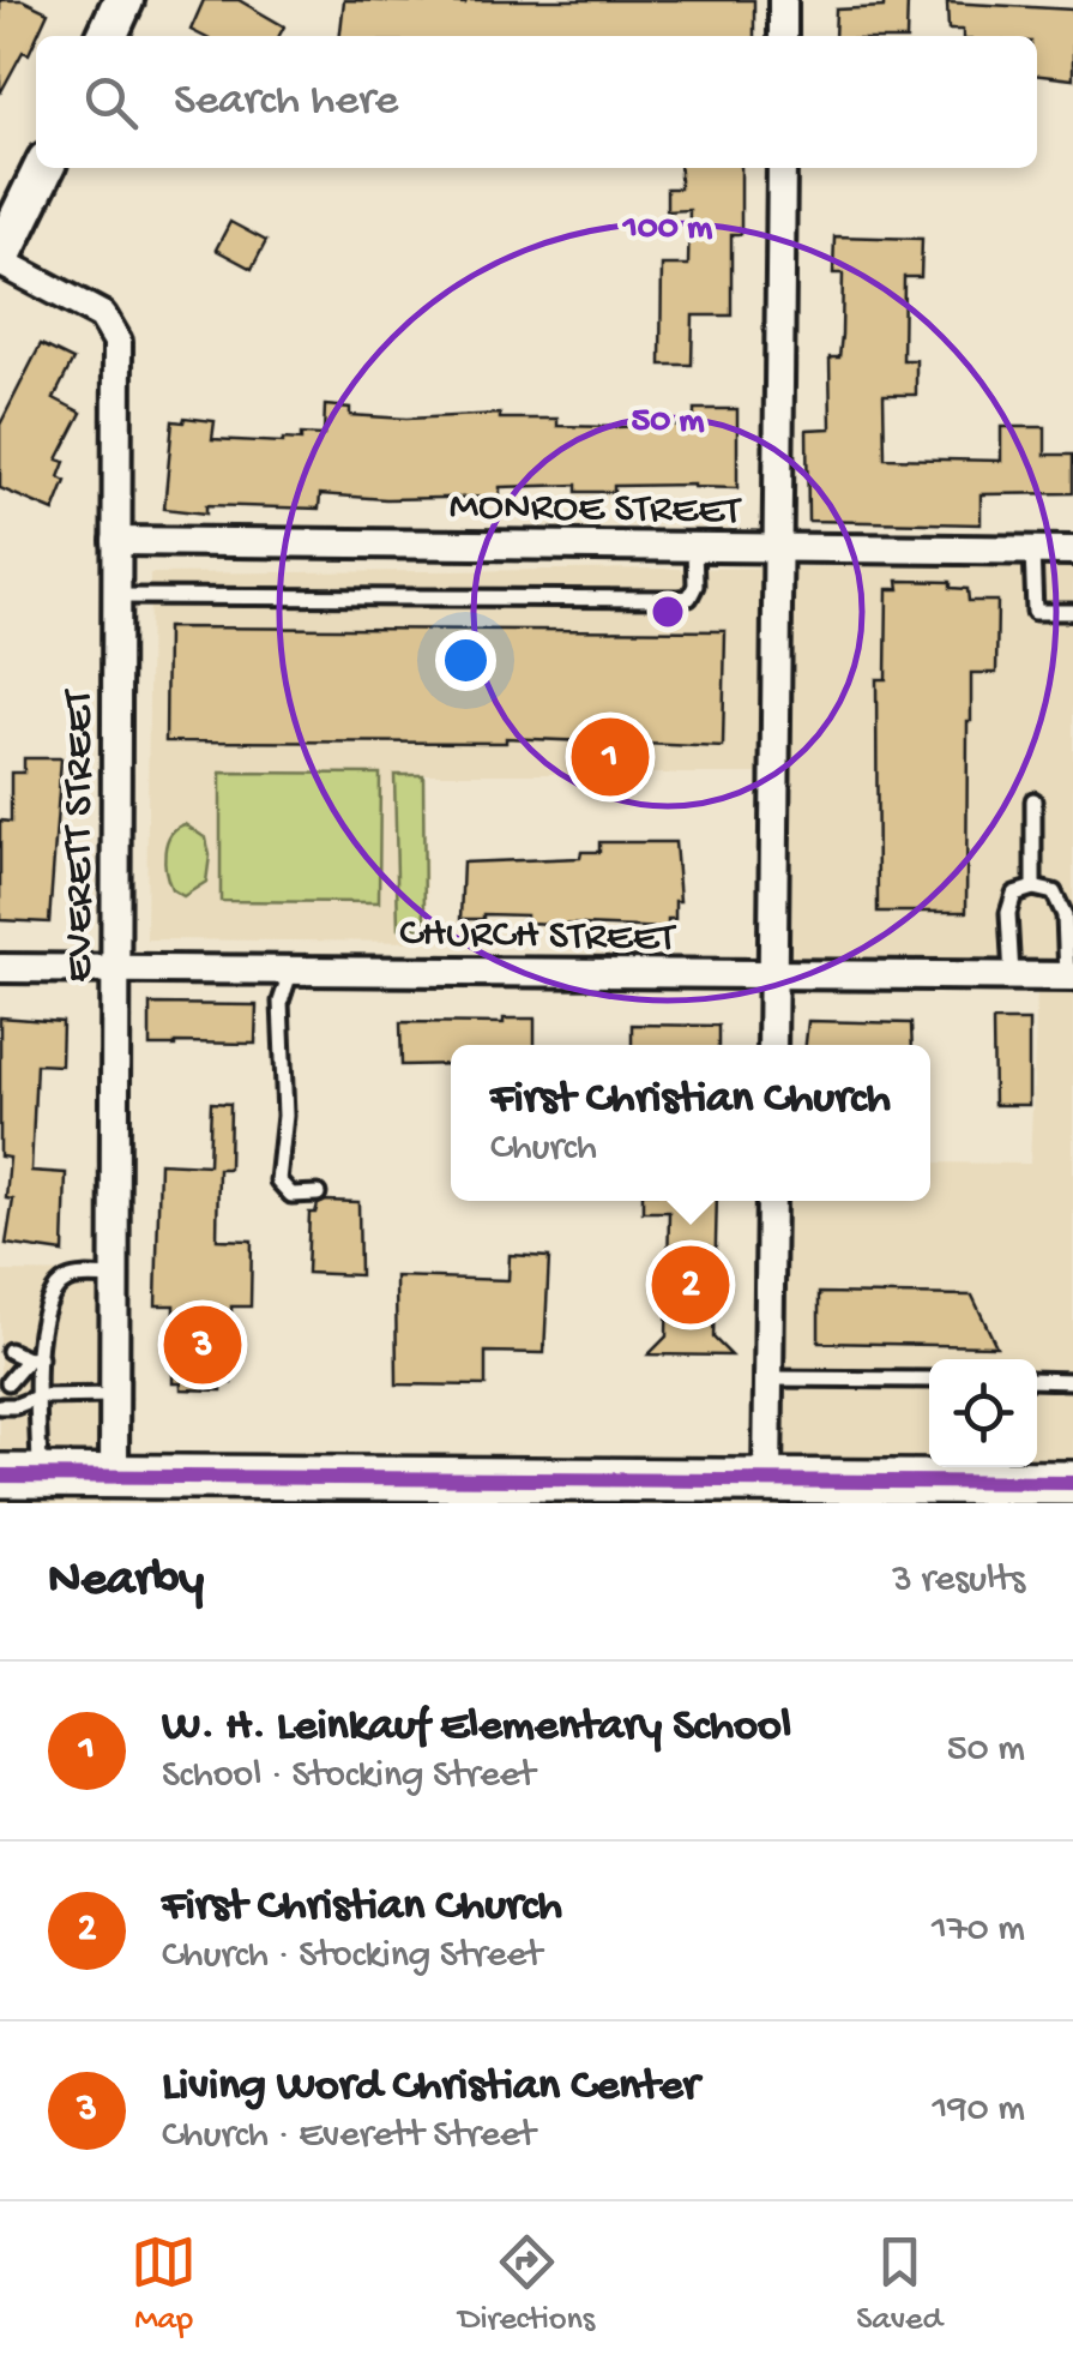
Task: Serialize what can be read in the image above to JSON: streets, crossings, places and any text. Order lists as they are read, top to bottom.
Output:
{
  "streets": {
    "street": ["MONROE STREET", "EVERETT STREET", "CHURCH STREET"]
  },
  "crossings": [
    ["MONROE STREET", "EVERETT STREET"],
    ["EVERETT STREET", "CHURCH STREET"]
  ],
  "page": {
    "search": "Search here",
    "pins": ["1", "2", "3"],
    "popup": ["First Christian Church", "Church"],
    "heading": ["Nearby", "3 results"],
    "list": [
      {
        "mark": "1",
        "name": "W. H. Leinkauf Elementary School",
        "note": "School · Stocking Street",
        "value": "50 m"
      },
      {
        "mark": "2",
        "name": "First Christian Church",
        "note": "Church · Stocking Street",
        "value": "170 m"
      },
      {
        "mark": "3",
        "name": "Living Word Christian Center",
        "note": "Church · Everett Street",
        "value": "190 m"
      }
    ],
    "nav": ["Map", "Directions", "Saved"]
  },
  "rings": ["100 m", "50 m"]
}
